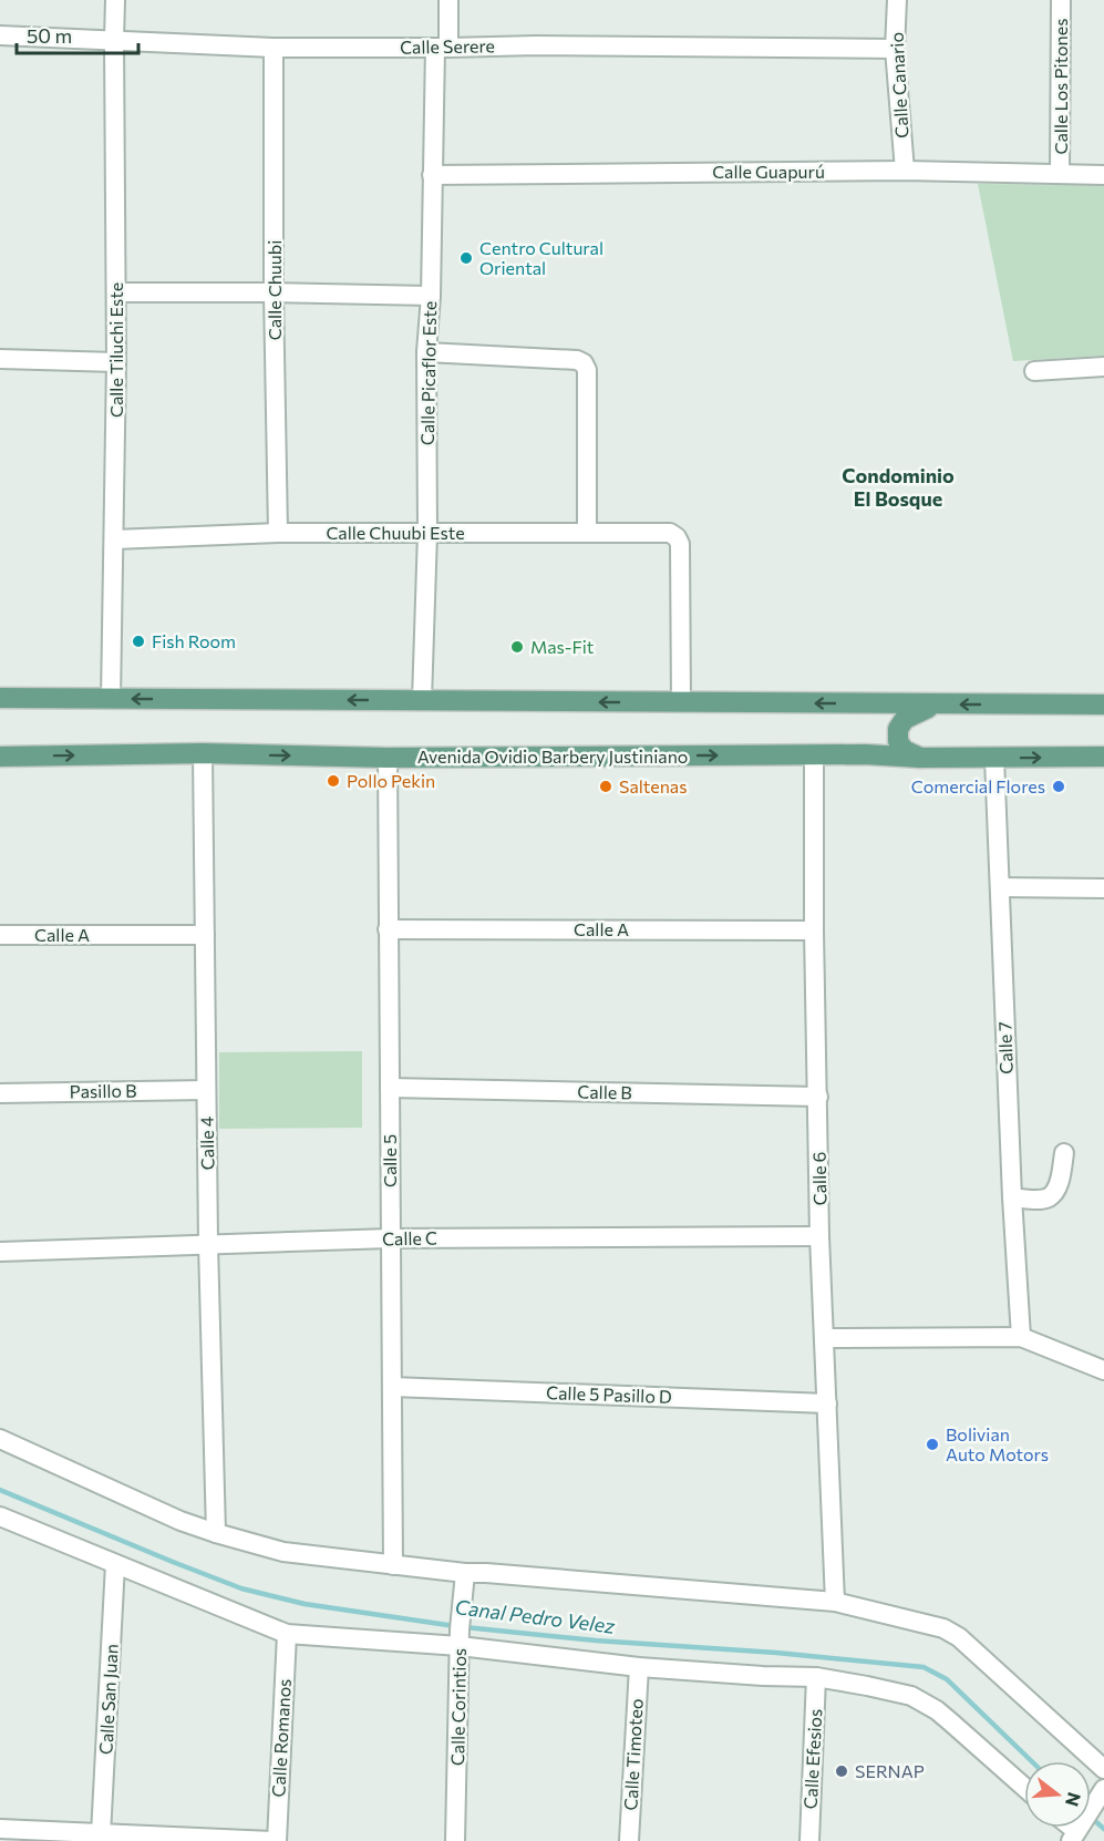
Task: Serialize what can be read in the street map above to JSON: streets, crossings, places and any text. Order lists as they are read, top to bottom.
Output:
{
  "streets": {
    "main road": ["Avenida Ovidio Barbery Justiniano"],
    "street": [
      "Calle Serere",
      "Calle Canario",
      "Calle Los Pitones",
      "Calle Guapurú",
      "Calle Chuubi",
      "Calle Tiluchi Este",
      "Calle Picaflor Este",
      "Calle Chuubi Este",
      "Calle A",
      "Calle 7",
      "Pasillo B",
      "Calle B",
      "Calle 4",
      "Calle 5",
      "Calle 6",
      "Calle C",
      "Calle 5 Pasillo D",
      "Calle San Juan",
      "Calle Corintios",
      "Calle Romanos",
      "Calle Timoteo",
      "Calle Efesios"
    ]
  },
  "crossings": [
    ["Calle Serere", "Calle Canario"],
    ["Calle Serere", "Calle Chuubi"],
    ["Calle Serere", "Calle Tiluchi Este"],
    ["Calle Serere", "Calle Picaflor Este"],
    ["Calle Canario", "Calle Guapurú"],
    ["Calle Los Pitones", "Calle Guapurú"],
    ["Calle Guapurú", "Calle Picaflor Este"],
    ["Calle Chuubi", "Calle Chuubi Este"],
    ["Calle Tiluchi Este", "Calle Chuubi Este"],
    ["Calle Picaflor Este", "Calle Chuubi Este"],
    ["Avenida Ovidio Barbery Justiniano", "Calle 7"],
    ["Avenida Ovidio Barbery Justiniano", "Calle 4"],
    ["Avenida Ovidio Barbery Justiniano", "Calle 5"],
    ["Avenida Ovidio Barbery Justiniano", "Calle 6"],
    ["Calle A", "Calle 4"],
    ["Calle A", "Calle 5"],
    ["Calle A", "Calle 6"],
    ["Pasillo B", "Calle 4"],
    ["Calle B", "Calle 5"],
    ["Calle B", "Calle 6"],
    ["Calle 4", "Calle C"],
    ["Calle 5", "Calle C"],
    ["Calle 5", "Calle 5 Pasillo D"],
    ["Calle 6", "Calle C"],
    ["Calle 6", "Calle 5 Pasillo D"]
  ],
  "districts": ["Condominio El Bosque"],
  "water": ["Canal Pedro Velez"],
  "places": [
    "Centro Cultural Oriental",
    "Fish Room",
    "Mas-Fit",
    "Pollo Pekin",
    "Saltenas",
    "Comercial Flores",
    "Bolivian Auto Motors",
    "SERNAP"
  ],
  "scale_bar": "50 m",
  "north": "right"
}
